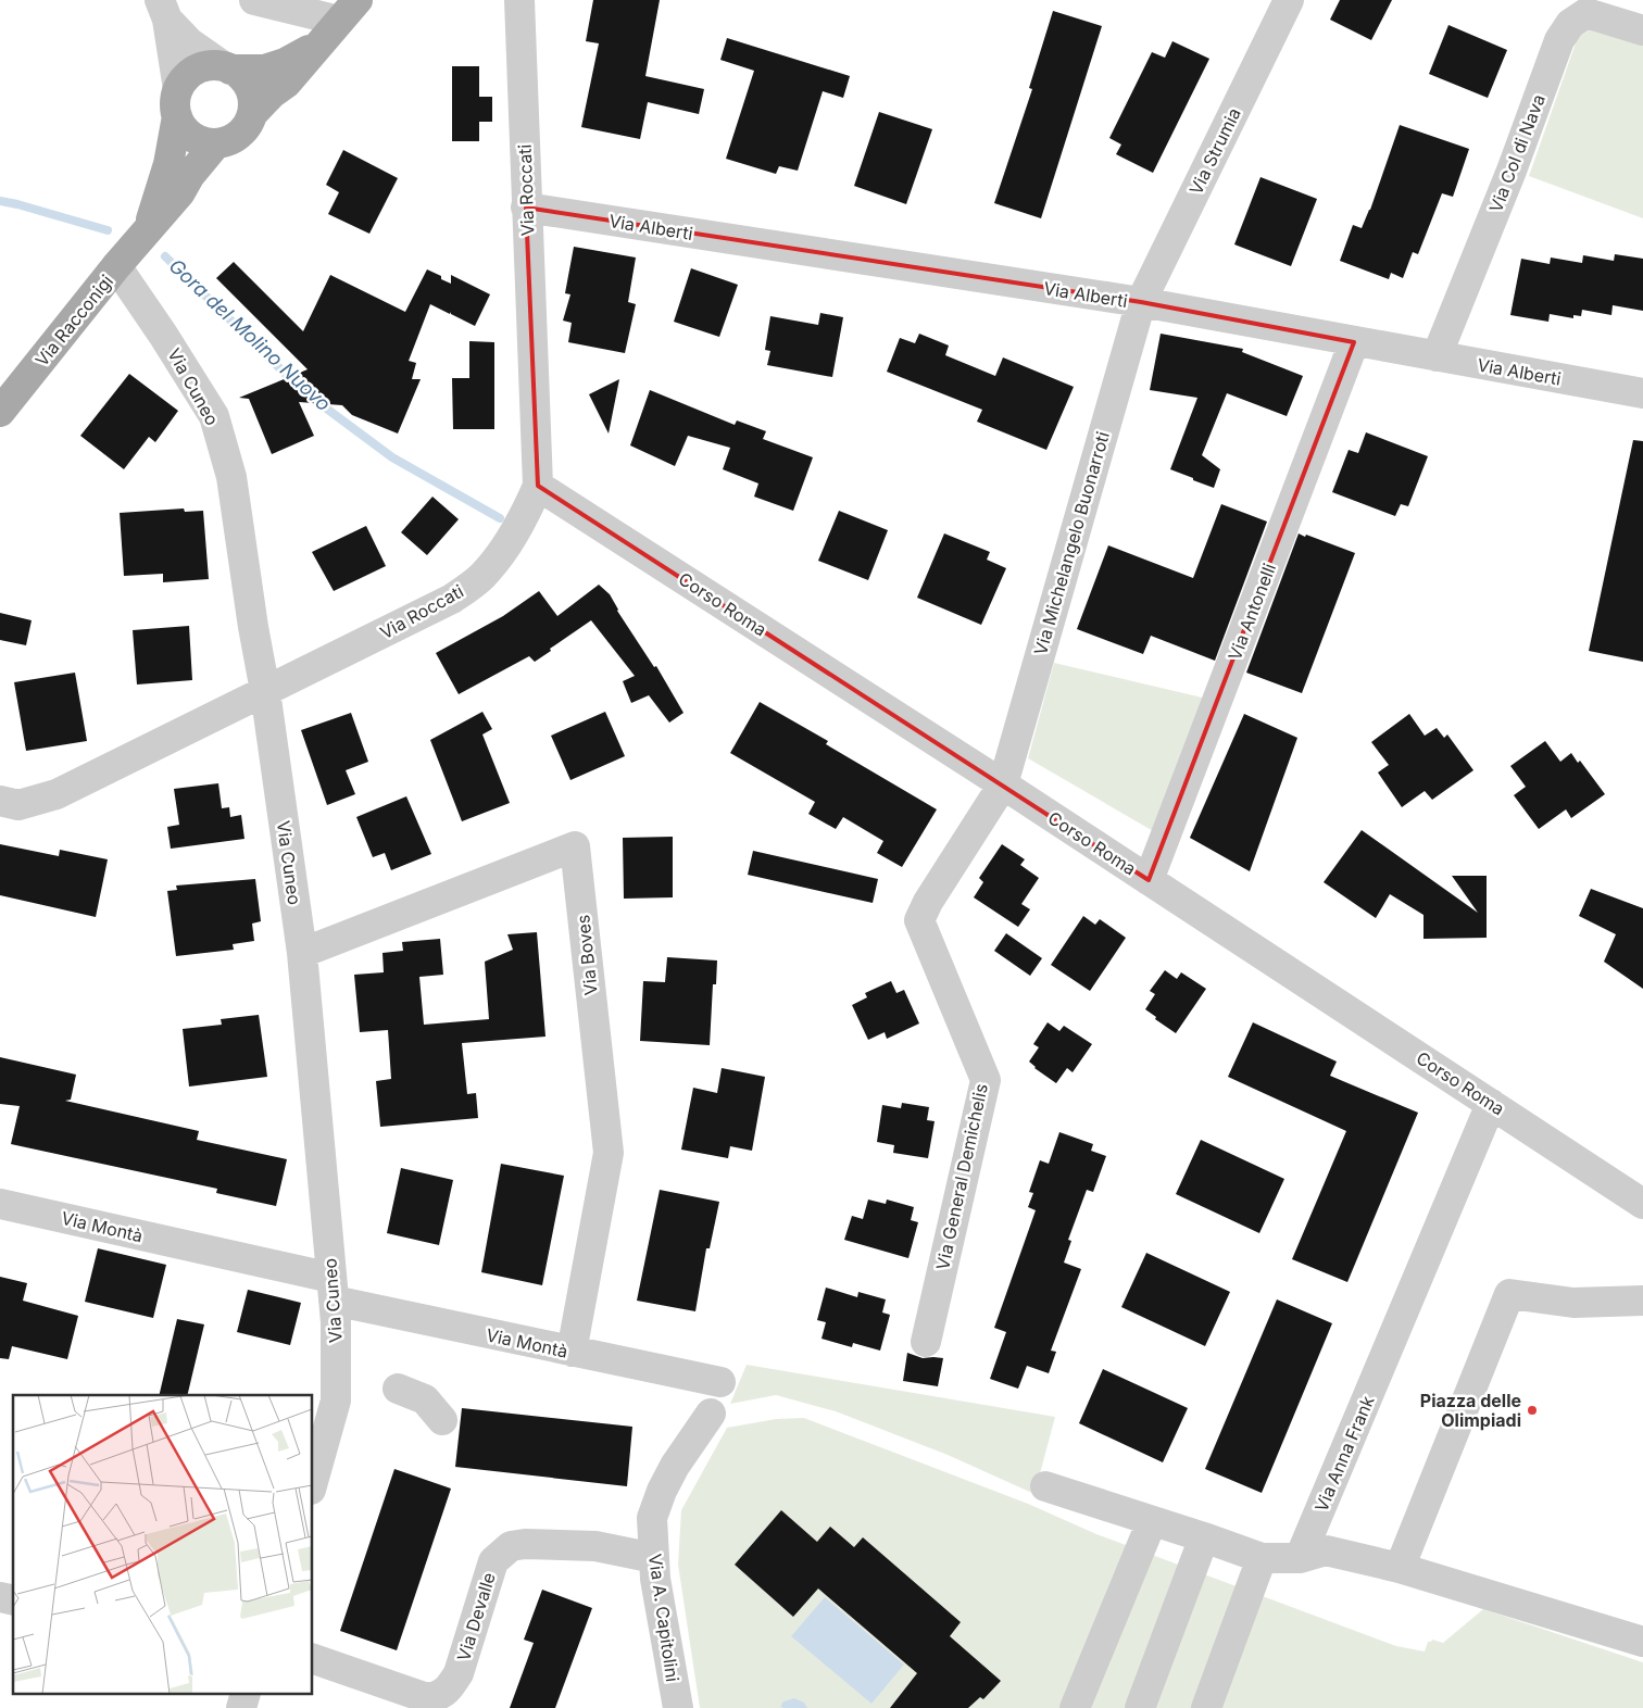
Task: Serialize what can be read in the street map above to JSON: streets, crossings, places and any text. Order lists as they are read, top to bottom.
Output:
{
  "streets": {
    "main road": ["Via Racconigi"],
    "street": [
      "Via Strumia",
      "Via Col di Nava",
      "Via Roccati",
      "Via Alberti",
      "Via Cuneo",
      "Via Michelangelo Buonarroti",
      "Corso Roma",
      "Via Antonelli",
      "Via Boves",
      "Via General Demichelis",
      "Via Montà",
      "Via Anna Frank",
      "Via Devalle",
      "Via A. Capitolini"
    ]
  },
  "crossings": [
    ["Via Strumia", "Via Alberti"],
    ["Via Strumia", "Via Michelangelo Buonarroti"],
    ["Via Col di Nava", "Via Alberti"],
    ["Via Roccati", "Via Alberti"],
    ["Via Roccati", "Via Cuneo"],
    ["Via Roccati", "Corso Roma"],
    ["Via Alberti", "Via Michelangelo Buonarroti"],
    ["Via Alberti", "Via Antonelli"],
    ["Via Racconigi", "Via Cuneo"],
    ["Via Cuneo", "Via Boves"],
    ["Via Cuneo", "Via Montà"],
    ["Via Michelangelo Buonarroti", "Corso Roma"],
    ["Via Michelangelo Buonarroti", "Via General Demichelis"],
    ["Corso Roma", "Via Antonelli"],
    ["Corso Roma", "Via General Demichelis"],
    ["Corso Roma", "Via Anna Frank"],
    ["Via Boves", "Via Montà"],
    ["Via Devalle", "Via A. Capitolini"]
  ],
  "water": ["Gora del Molino Nuovo"],
  "places": ["Piazza delle Olimpiadi"]
}
